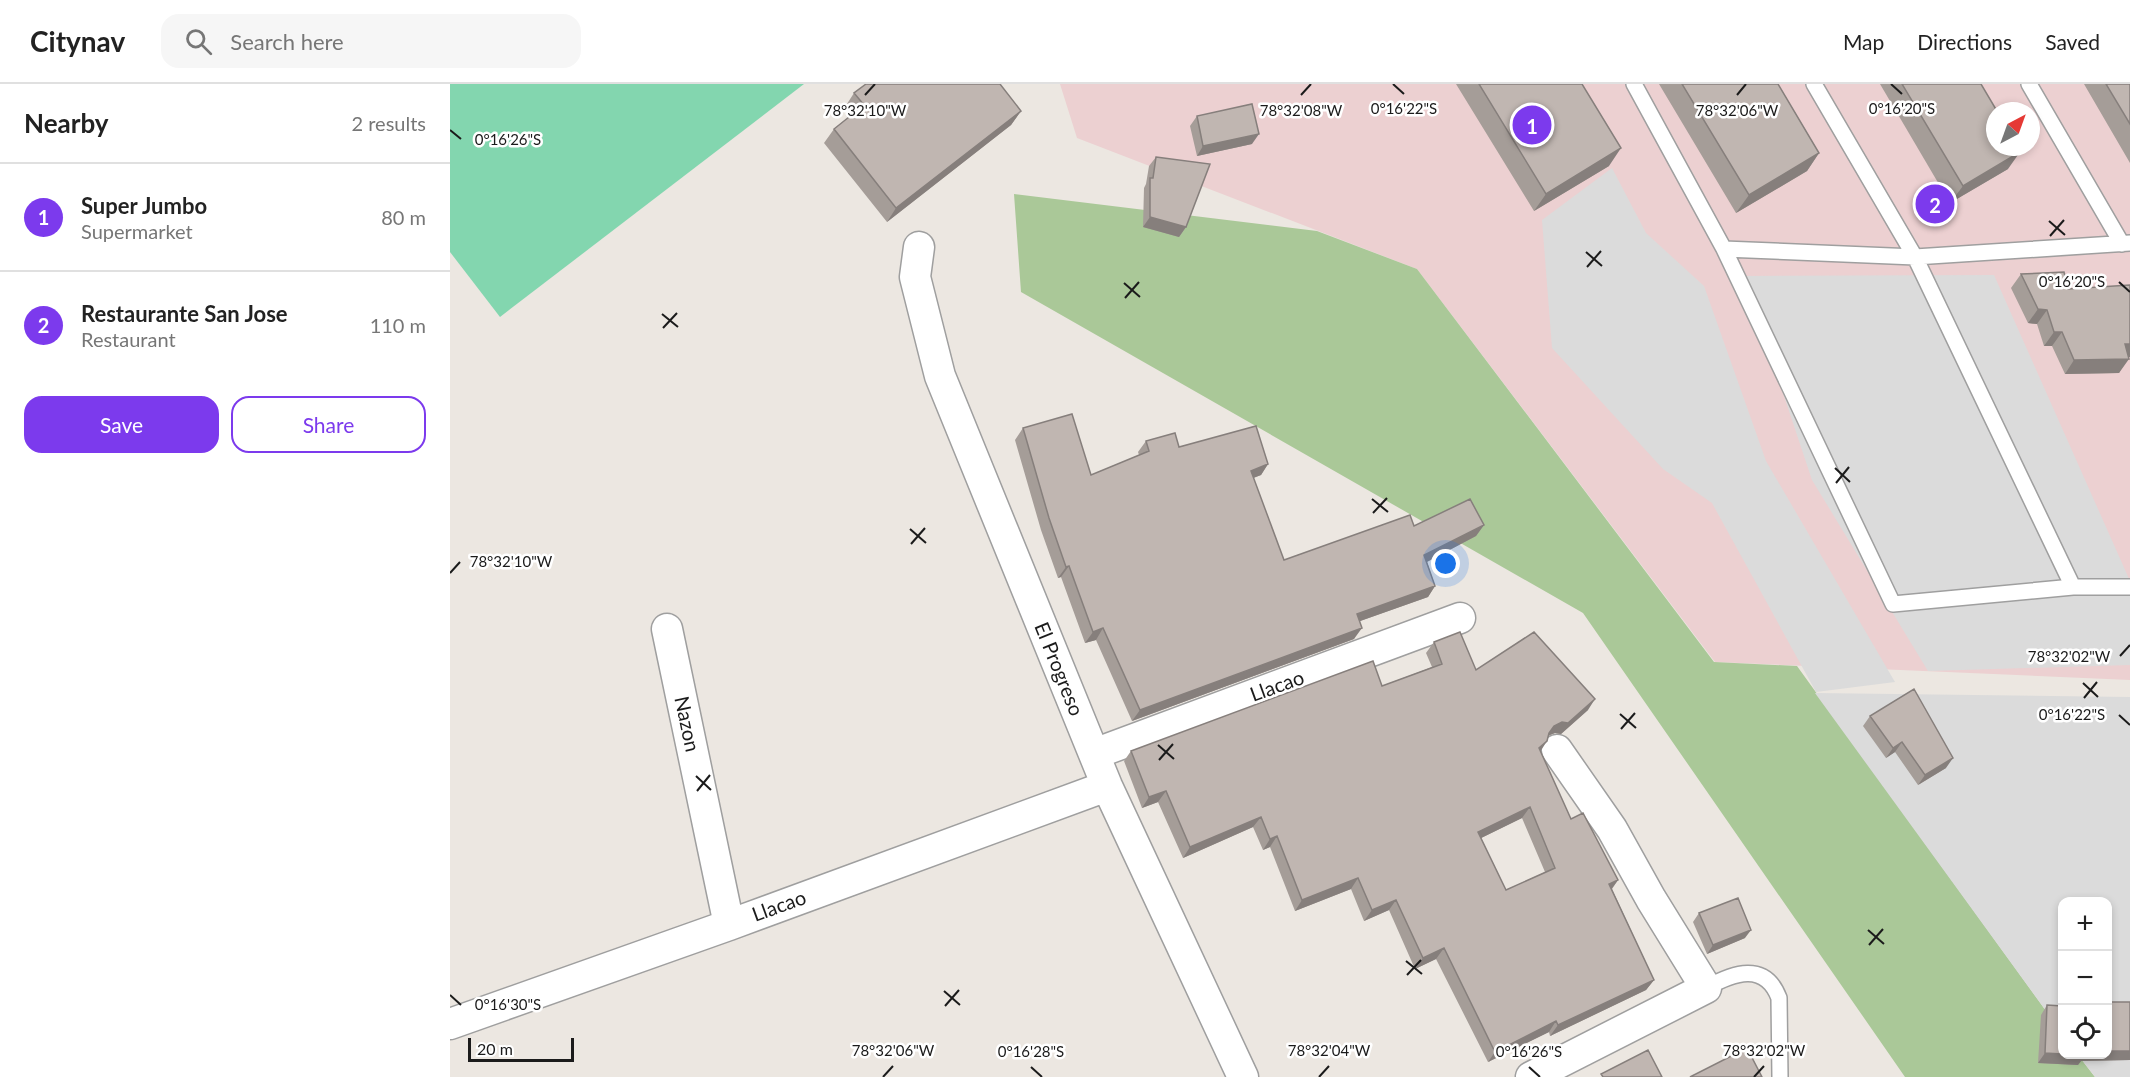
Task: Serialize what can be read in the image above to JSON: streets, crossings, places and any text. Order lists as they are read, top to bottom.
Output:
{
  "streets": {
    "street": ["El Progreso", "Llacao", "Nazon"]
  },
  "crossings": [
    ["El Progreso", "Llacao"],
    ["Llacao", "Nazon"]
  ],
  "scale_bar": "20 m",
  "north": "top right",
  "page": {
    "header": "Citynav",
    "search": "Search here",
    "nav": ["Map", "Directions", "Saved"],
    "heading": ["Nearby", "2 results"],
    "pins": ["1", "2"],
    "list": [
      {
        "mark": "1",
        "name": "Super Jumbo",
        "note": "Supermarket",
        "value": "80 m"
      },
      {
        "mark": "2",
        "name": "Restaurante San Jose",
        "note": "Restaurant",
        "value": "110 m"
      }
    ],
    "buttons": ["Save", "Share"],
    "map_buttons": ["+", "−"],
    "scale": "20 m"
  },
  "coordinates": [
    "0°16'22\"S",
    "0°16'20\"S",
    "78°32'10\"W",
    "78°32'08\"W",
    "78°32'06\"W",
    "0°16'26\"S",
    "78°32'02\"W",
    "0°16'30\"S",
    "78°32'04\"W",
    "0°16'28\"S"
  ]
}
